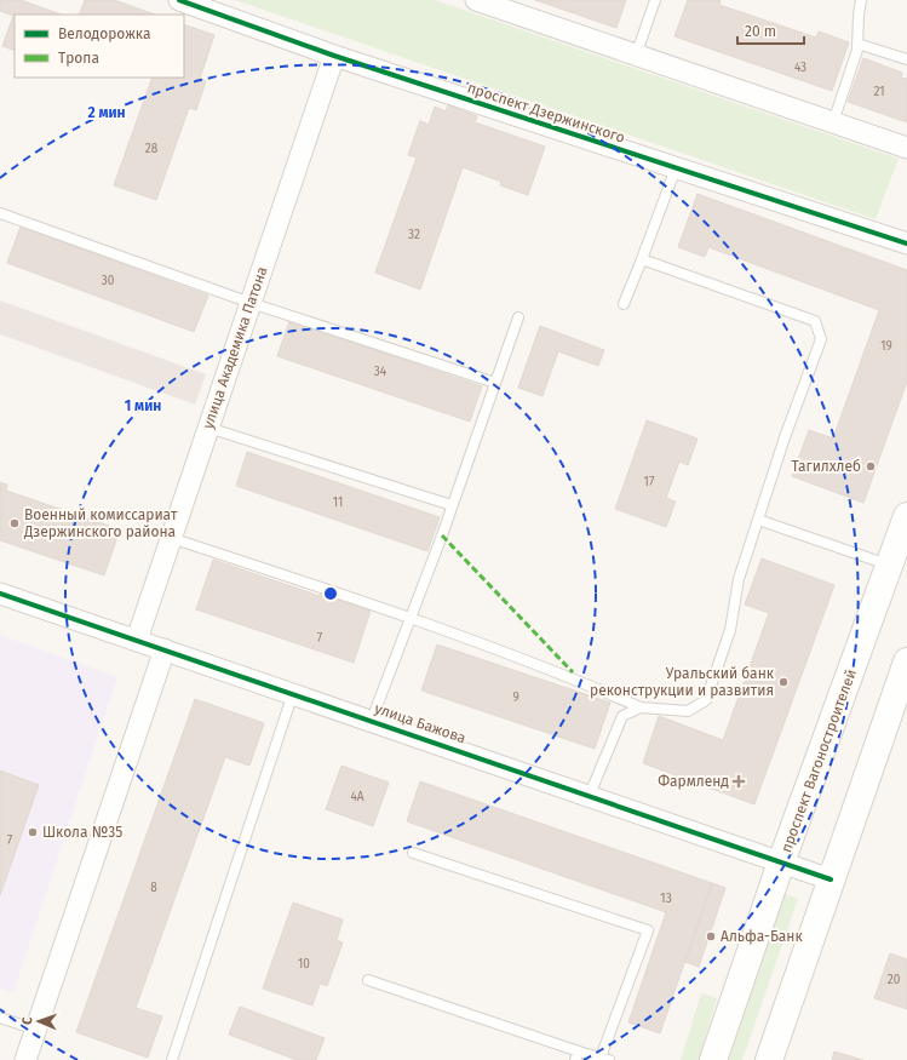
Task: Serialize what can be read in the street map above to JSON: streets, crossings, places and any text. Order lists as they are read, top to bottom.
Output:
{
  "streets": {
    "main road": ["проспект Вагоностроителей"],
    "street": ["проспект Дзержинского", "улица Академика Патона", "улица Бажова"]
  },
  "crossings": [
    ["проспект Дзержинского", "улица Академика Патона"],
    ["улица Академика Патона", "улица Бажова"],
    ["улица Бажова", "проспект Вагоностроителей"]
  ],
  "places": {
    "other": [
      "Тагилхлеб",
      "Военный комиссариат Дзержинского района",
      "Уральский банк реконструкции и развития",
      "Школа №35",
      "Альфа-Банк"
    ],
    "health": ["Фармленд"]
  },
  "house_numbers": [
    "43",
    "21",
    "28",
    "32",
    "30",
    "19",
    "34",
    "17",
    "11",
    "7",
    "9",
    "4А",
    "7",
    "8",
    "13",
    "10",
    "20"
  ],
  "legend": ["Велодорожка", "Тропа"],
  "scale_bar": "20 m",
  "north": "left",
  "rings": ["2 мин", "1 мин"]
}
